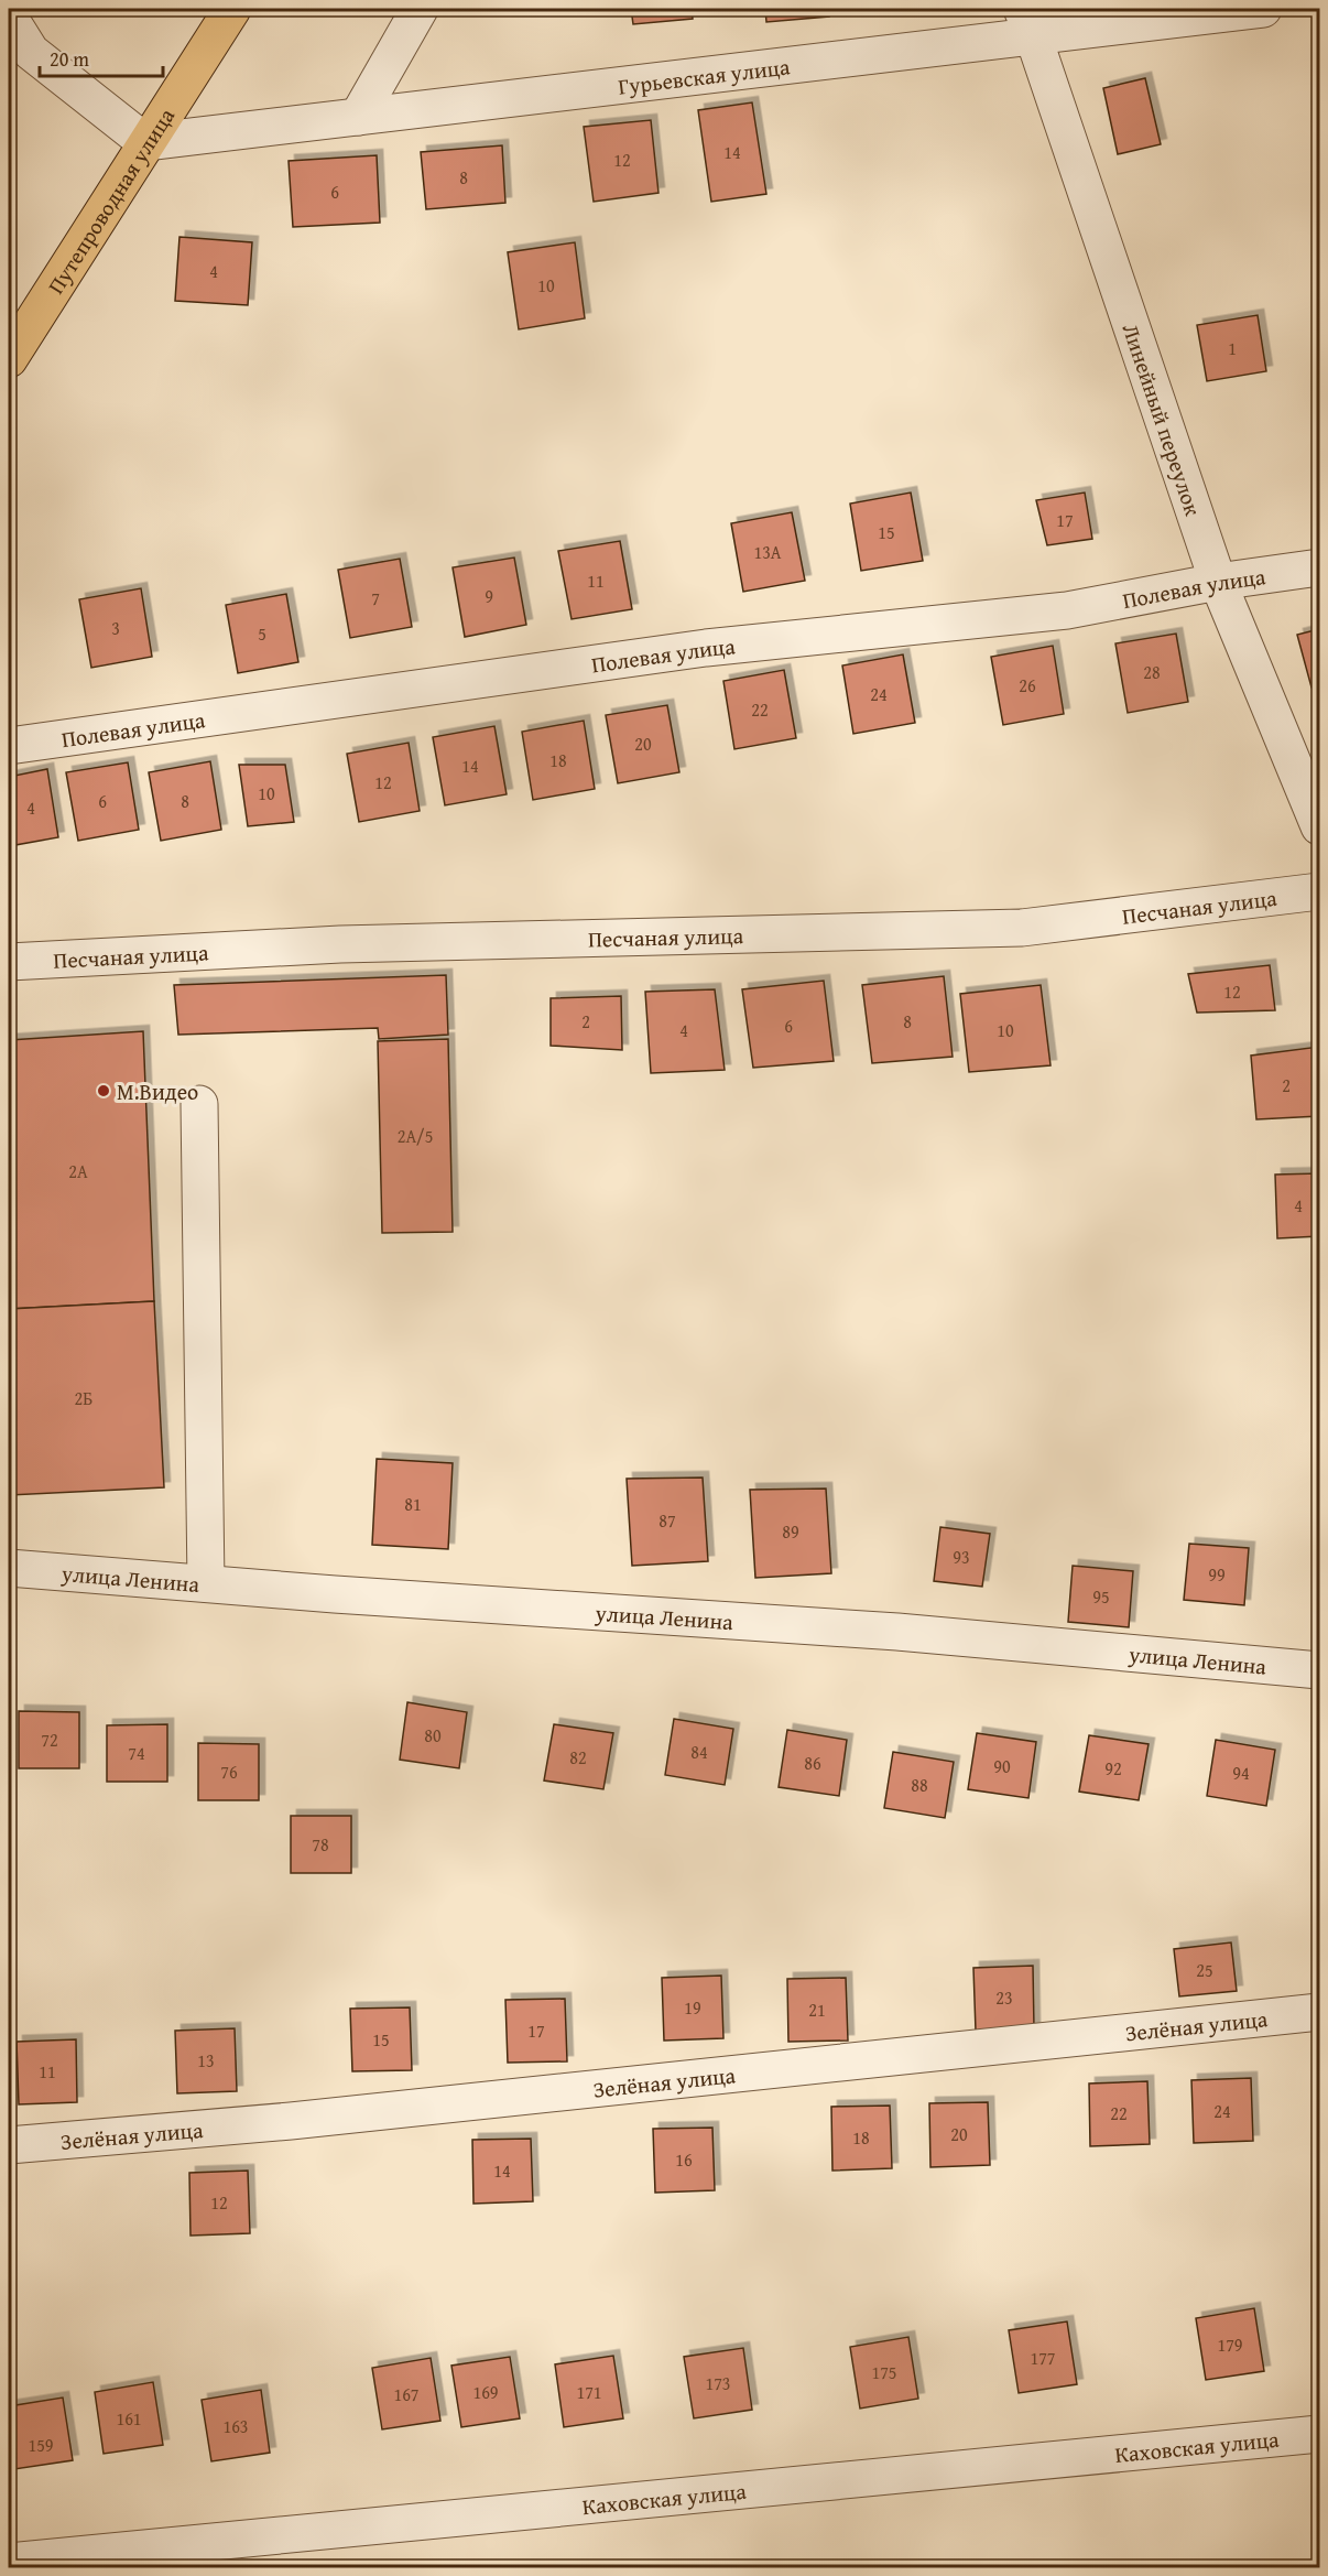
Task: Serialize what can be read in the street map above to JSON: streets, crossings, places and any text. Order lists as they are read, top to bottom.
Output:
{
  "streets": {
    "main road": ["Путепроводная улица"],
    "street": [
      "Гурьевская улица",
      "Линейный переулок",
      "Полевая улица",
      "Песчаная улица",
      "улица Ленина",
      "Зелёная улица",
      "Каховская улица"
    ]
  },
  "crossings": [
    ["Гурьевская улица", "Путепроводная улица"],
    ["Гурьевская улица", "Линейный переулок"],
    ["Линейный переулок", "Полевая улица"]
  ],
  "places": ["М.Видео"],
  "house_numbers": [
    "14",
    "12",
    "8",
    "6",
    "4",
    "10",
    "1",
    "17",
    "15",
    "13А",
    "11",
    "9",
    "7",
    "3",
    "5",
    "28",
    "26",
    "24",
    "22",
    "20",
    "18",
    "14",
    "12",
    "10",
    "6",
    "8",
    "4",
    "12",
    "2",
    "8",
    "6",
    "4",
    "10",
    "2",
    "2А/5",
    "2А",
    "4",
    "2Б",
    "81",
    "87",
    "89",
    "93",
    "99",
    "95",
    "80",
    "72",
    "84",
    "74",
    "82",
    "86",
    "90",
    "92",
    "76",
    "94",
    "88",
    "78",
    "25",
    "23",
    "19",
    "21",
    "17",
    "15",
    "13",
    "11",
    "24",
    "22",
    "20",
    "18",
    "16",
    "14",
    "12",
    "179",
    "177",
    "175",
    "173",
    "169",
    "171",
    "167",
    "161",
    "163",
    "159"
  ],
  "scale_bar": "20 m"
}
